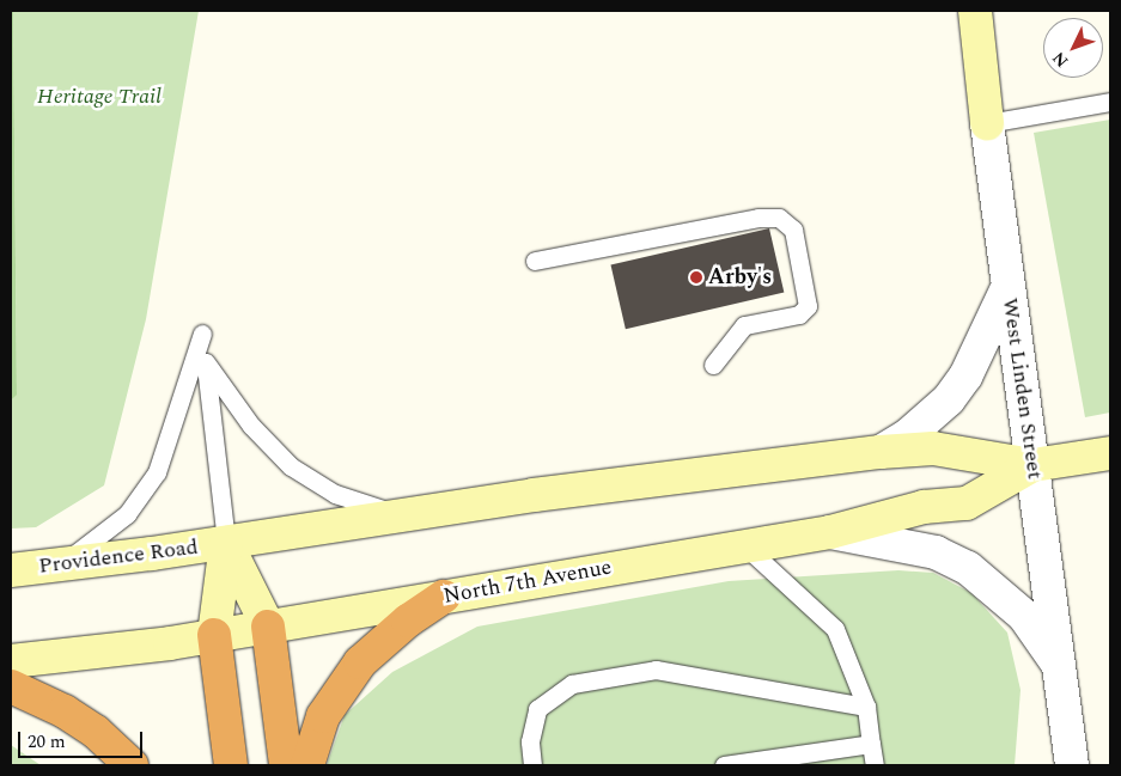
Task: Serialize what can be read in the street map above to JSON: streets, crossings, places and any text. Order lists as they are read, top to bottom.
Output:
{
  "streets": {
    "main road": ["West Linden Street", "Providence Road", "North 7th Avenue"]
  },
  "crossings": [
    ["West Linden Street", "North 7th Avenue"],
    ["Providence Road", "North 7th Avenue"]
  ],
  "parks": ["Heritage Trail"],
  "places": ["Arby's"],
  "scale_bar": "20 m",
  "north": "bottom left"
}
